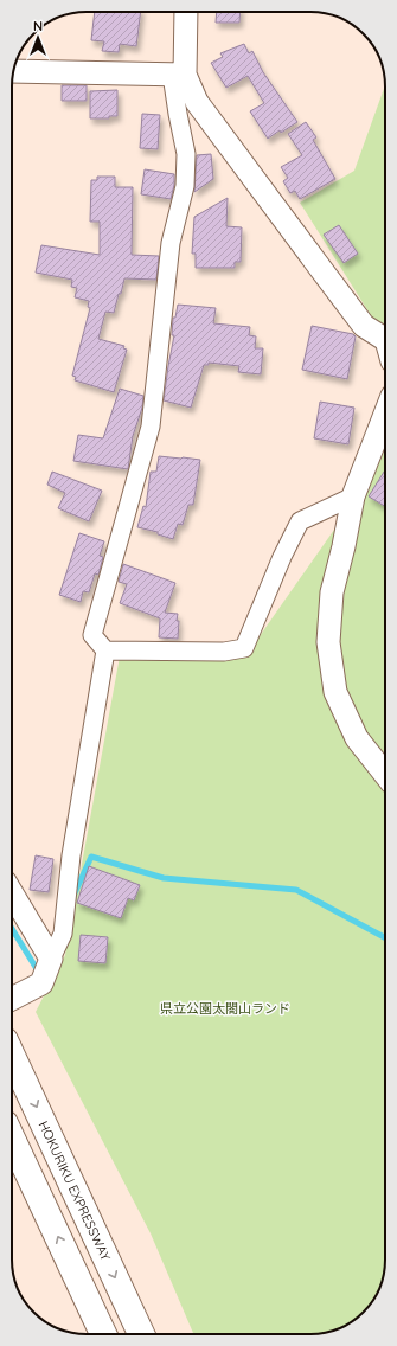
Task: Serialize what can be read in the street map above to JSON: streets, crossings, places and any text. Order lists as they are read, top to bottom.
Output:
{
  "streets": {
    "highway": ["HOKURIKU EXPRESSWAY"]
  },
  "parks": ["県立公園太閤山ランド"],
  "north": "top"
}
